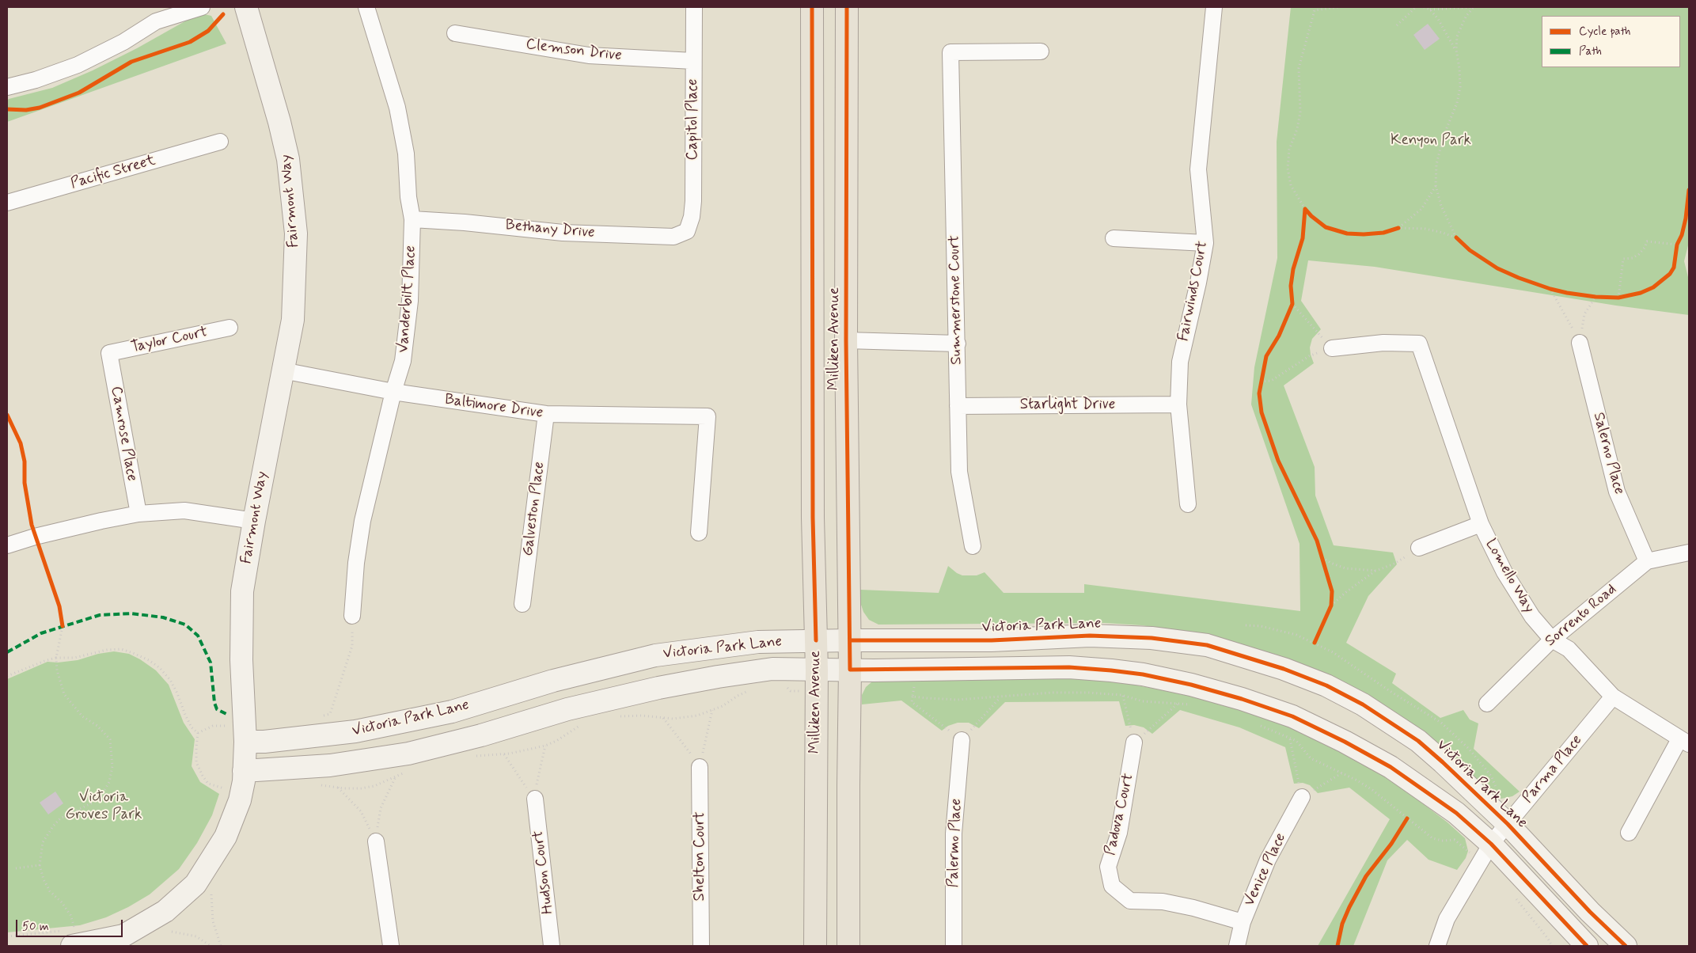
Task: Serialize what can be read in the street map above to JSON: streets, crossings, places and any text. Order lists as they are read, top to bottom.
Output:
{
  "streets": {
    "main road": ["Milliken Avenue"],
    "street": [
      "Clemson Drive",
      "Capitol Place",
      "Pacific Street",
      "Fairmont Way",
      "Bethany Drive",
      "Fairwinds Court",
      "Vanderbilt Place",
      "Summerstone Court",
      "Taylor Court",
      "Starlight Drive",
      "Baltimore Drive",
      "Camrose Place",
      "Salerno Place",
      "Galveston Place",
      "Lomello Way",
      "Sorrento Road",
      "Victoria Park Lane",
      "Parma Place",
      "Padova Court",
      "Palermo Place",
      "Shelton Court",
      "Venice Place",
      "Hudson Court"
    ]
  },
  "crossings": [
    ["Clemson Drive", "Capitol Place"],
    ["Capitol Place", "Bethany Drive"],
    ["Fairmont Way", "Baltimore Drive"],
    ["Fairmont Way", "Victoria Park Lane"],
    ["Bethany Drive", "Vanderbilt Place"],
    ["Fairwinds Court", "Starlight Drive"],
    ["Vanderbilt Place", "Baltimore Drive"],
    ["Summerstone Court", "Starlight Drive"],
    ["Milliken Avenue", "Victoria Park Lane"],
    ["Taylor Court", "Camrose Place"],
    ["Baltimore Drive", "Galveston Place"],
    ["Salerno Place", "Sorrento Road"],
    ["Lomello Way", "Sorrento Road"],
    ["Lomello Way", "Parma Place"],
    ["Victoria Park Lane", "Parma Place"],
    ["Padova Court", "Venice Place"]
  ],
  "parks": ["Kenyon Park", "Victoria Groves Park"],
  "legend": ["Cycle path", "Path"],
  "scale_bar": "50 m"
}
